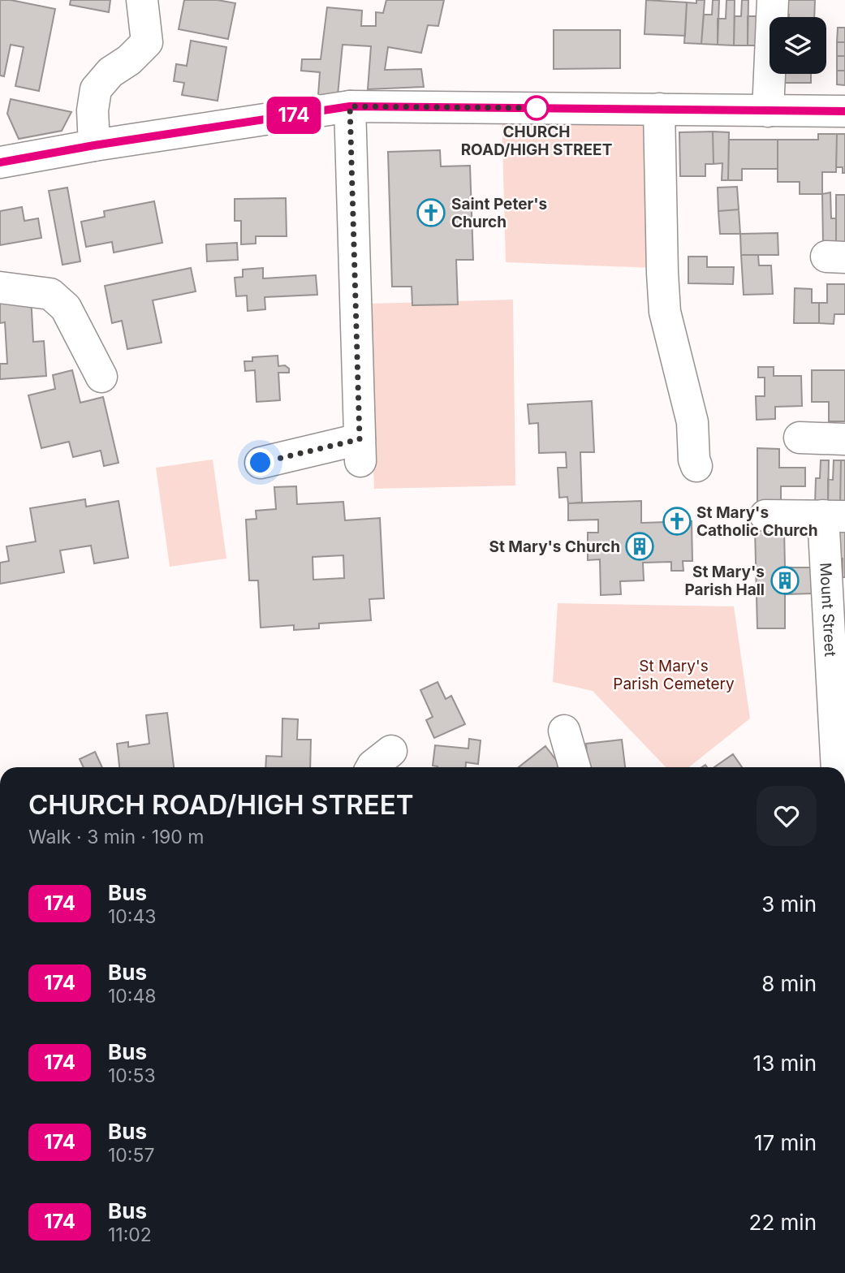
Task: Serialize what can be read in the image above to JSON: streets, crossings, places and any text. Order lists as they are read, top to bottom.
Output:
{
  "streets": {
    "street": ["Mount Street"]
  },
  "parks": ["St Mary's Parish Cemetery"],
  "places": {
    "other": ["CHURCH ROAD/HIGH STREET"],
    "church": ["Saint Peter's Church", "St Mary's Catholic Church"],
    "building": ["St Mary's Church", "St Mary's Parish Hall"]
  },
  "lines": ["bus line 174"],
  "page": {
    "on_map": "174",
    "heading": ["CHURCH ROAD/HIGH STREET", "Walk · 3 min · 190 m"],
    "list": [
      {
        "mark": "174",
        "name": "Bus",
        "note": "10:43",
        "value": "3 min"
      },
      {
        "mark": "174",
        "name": "Bus",
        "note": "10:48",
        "value": "8 min"
      },
      {
        "mark": "174",
        "name": "Bus",
        "note": "10:53",
        "value": "13 min"
      },
      {
        "mark": "174",
        "name": "Bus",
        "note": "10:57",
        "value": "17 min"
      },
      {
        "mark": "174",
        "name": "Bus",
        "note": "11:02",
        "value": "22 min"
      }
    ]
  }
}
